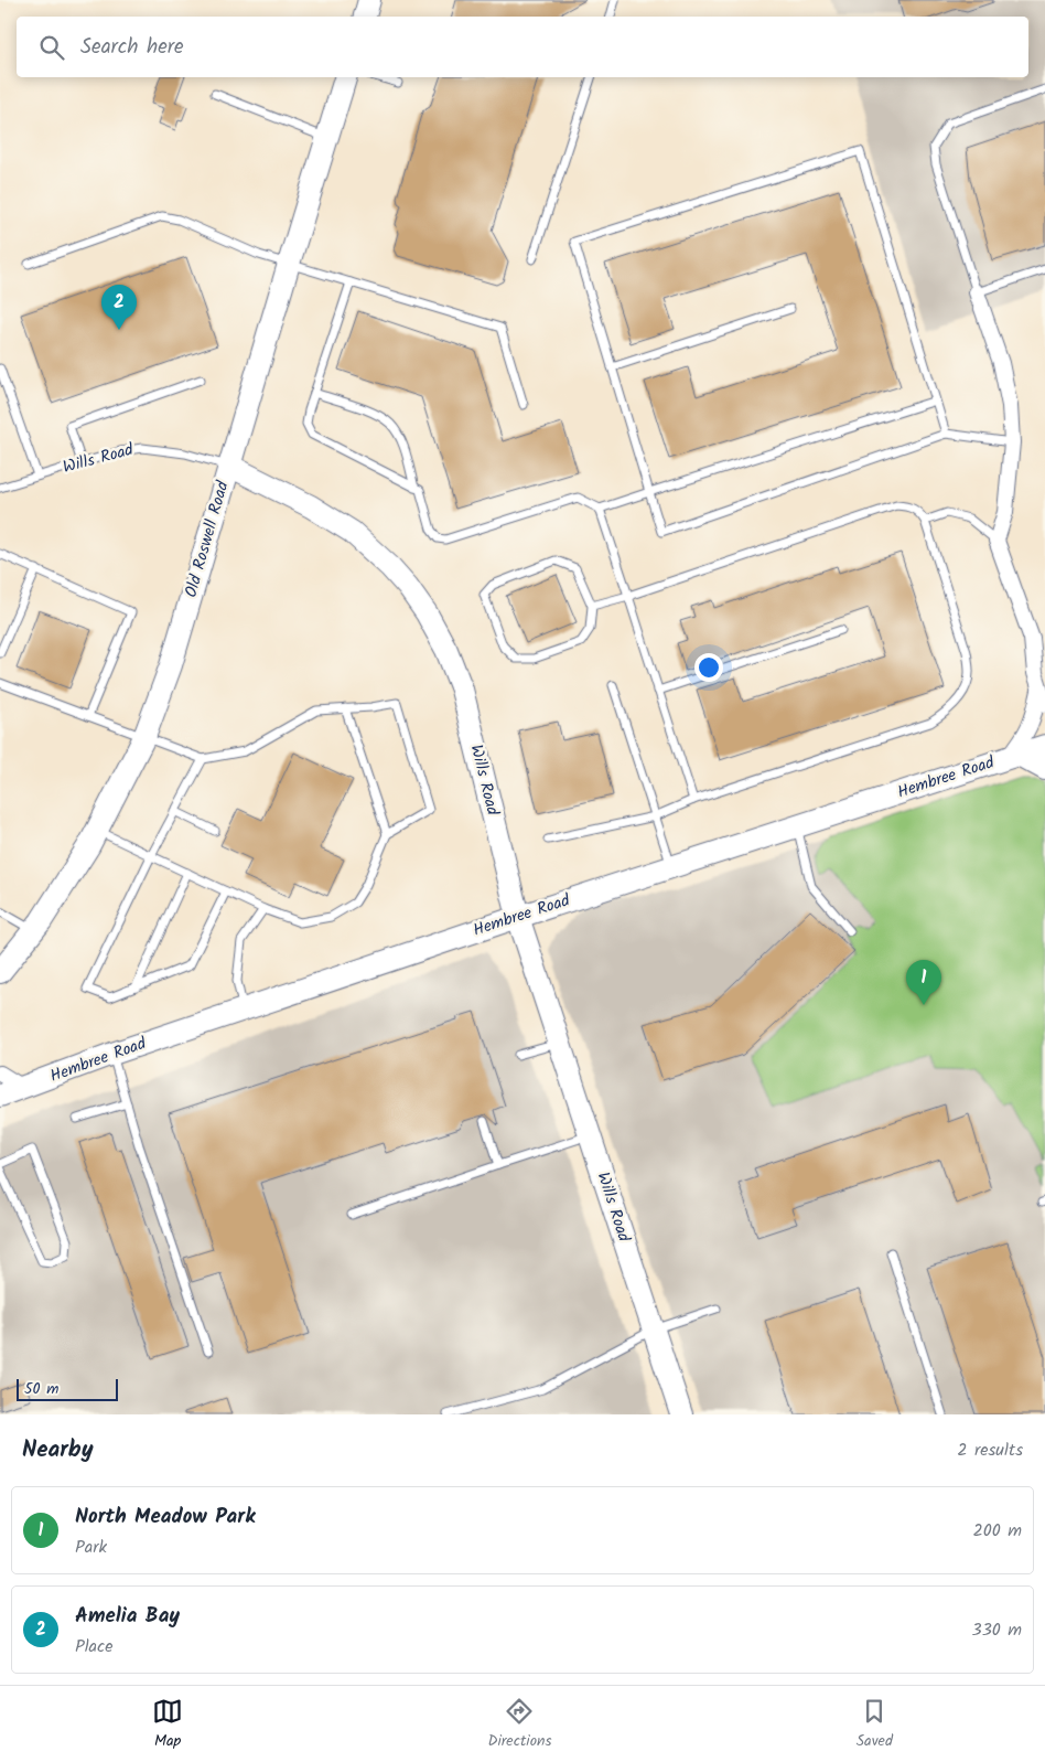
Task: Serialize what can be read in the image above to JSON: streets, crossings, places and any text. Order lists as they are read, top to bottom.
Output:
{
  "streets": {
    "street": ["Wills Road", "Old Roswell Road", "Hembree Road"]
  },
  "crossings": [
    ["Wills Road", "Old Roswell Road"],
    ["Wills Road", "Hembree Road"]
  ],
  "scale_bar": "50 m",
  "page": {
    "search": "Search here",
    "pins": ["2", "1"],
    "scale": "50 m",
    "heading": ["Nearby", "2 results"],
    "list": [
      {
        "mark": "1",
        "name": "North Meadow Park",
        "note": "Park",
        "value": "200 m"
      },
      {
        "mark": "2",
        "name": "Amelia Bay",
        "note": "Place",
        "value": "330 m"
      }
    ],
    "nav": ["Map", "Directions", "Saved"]
  }
}
